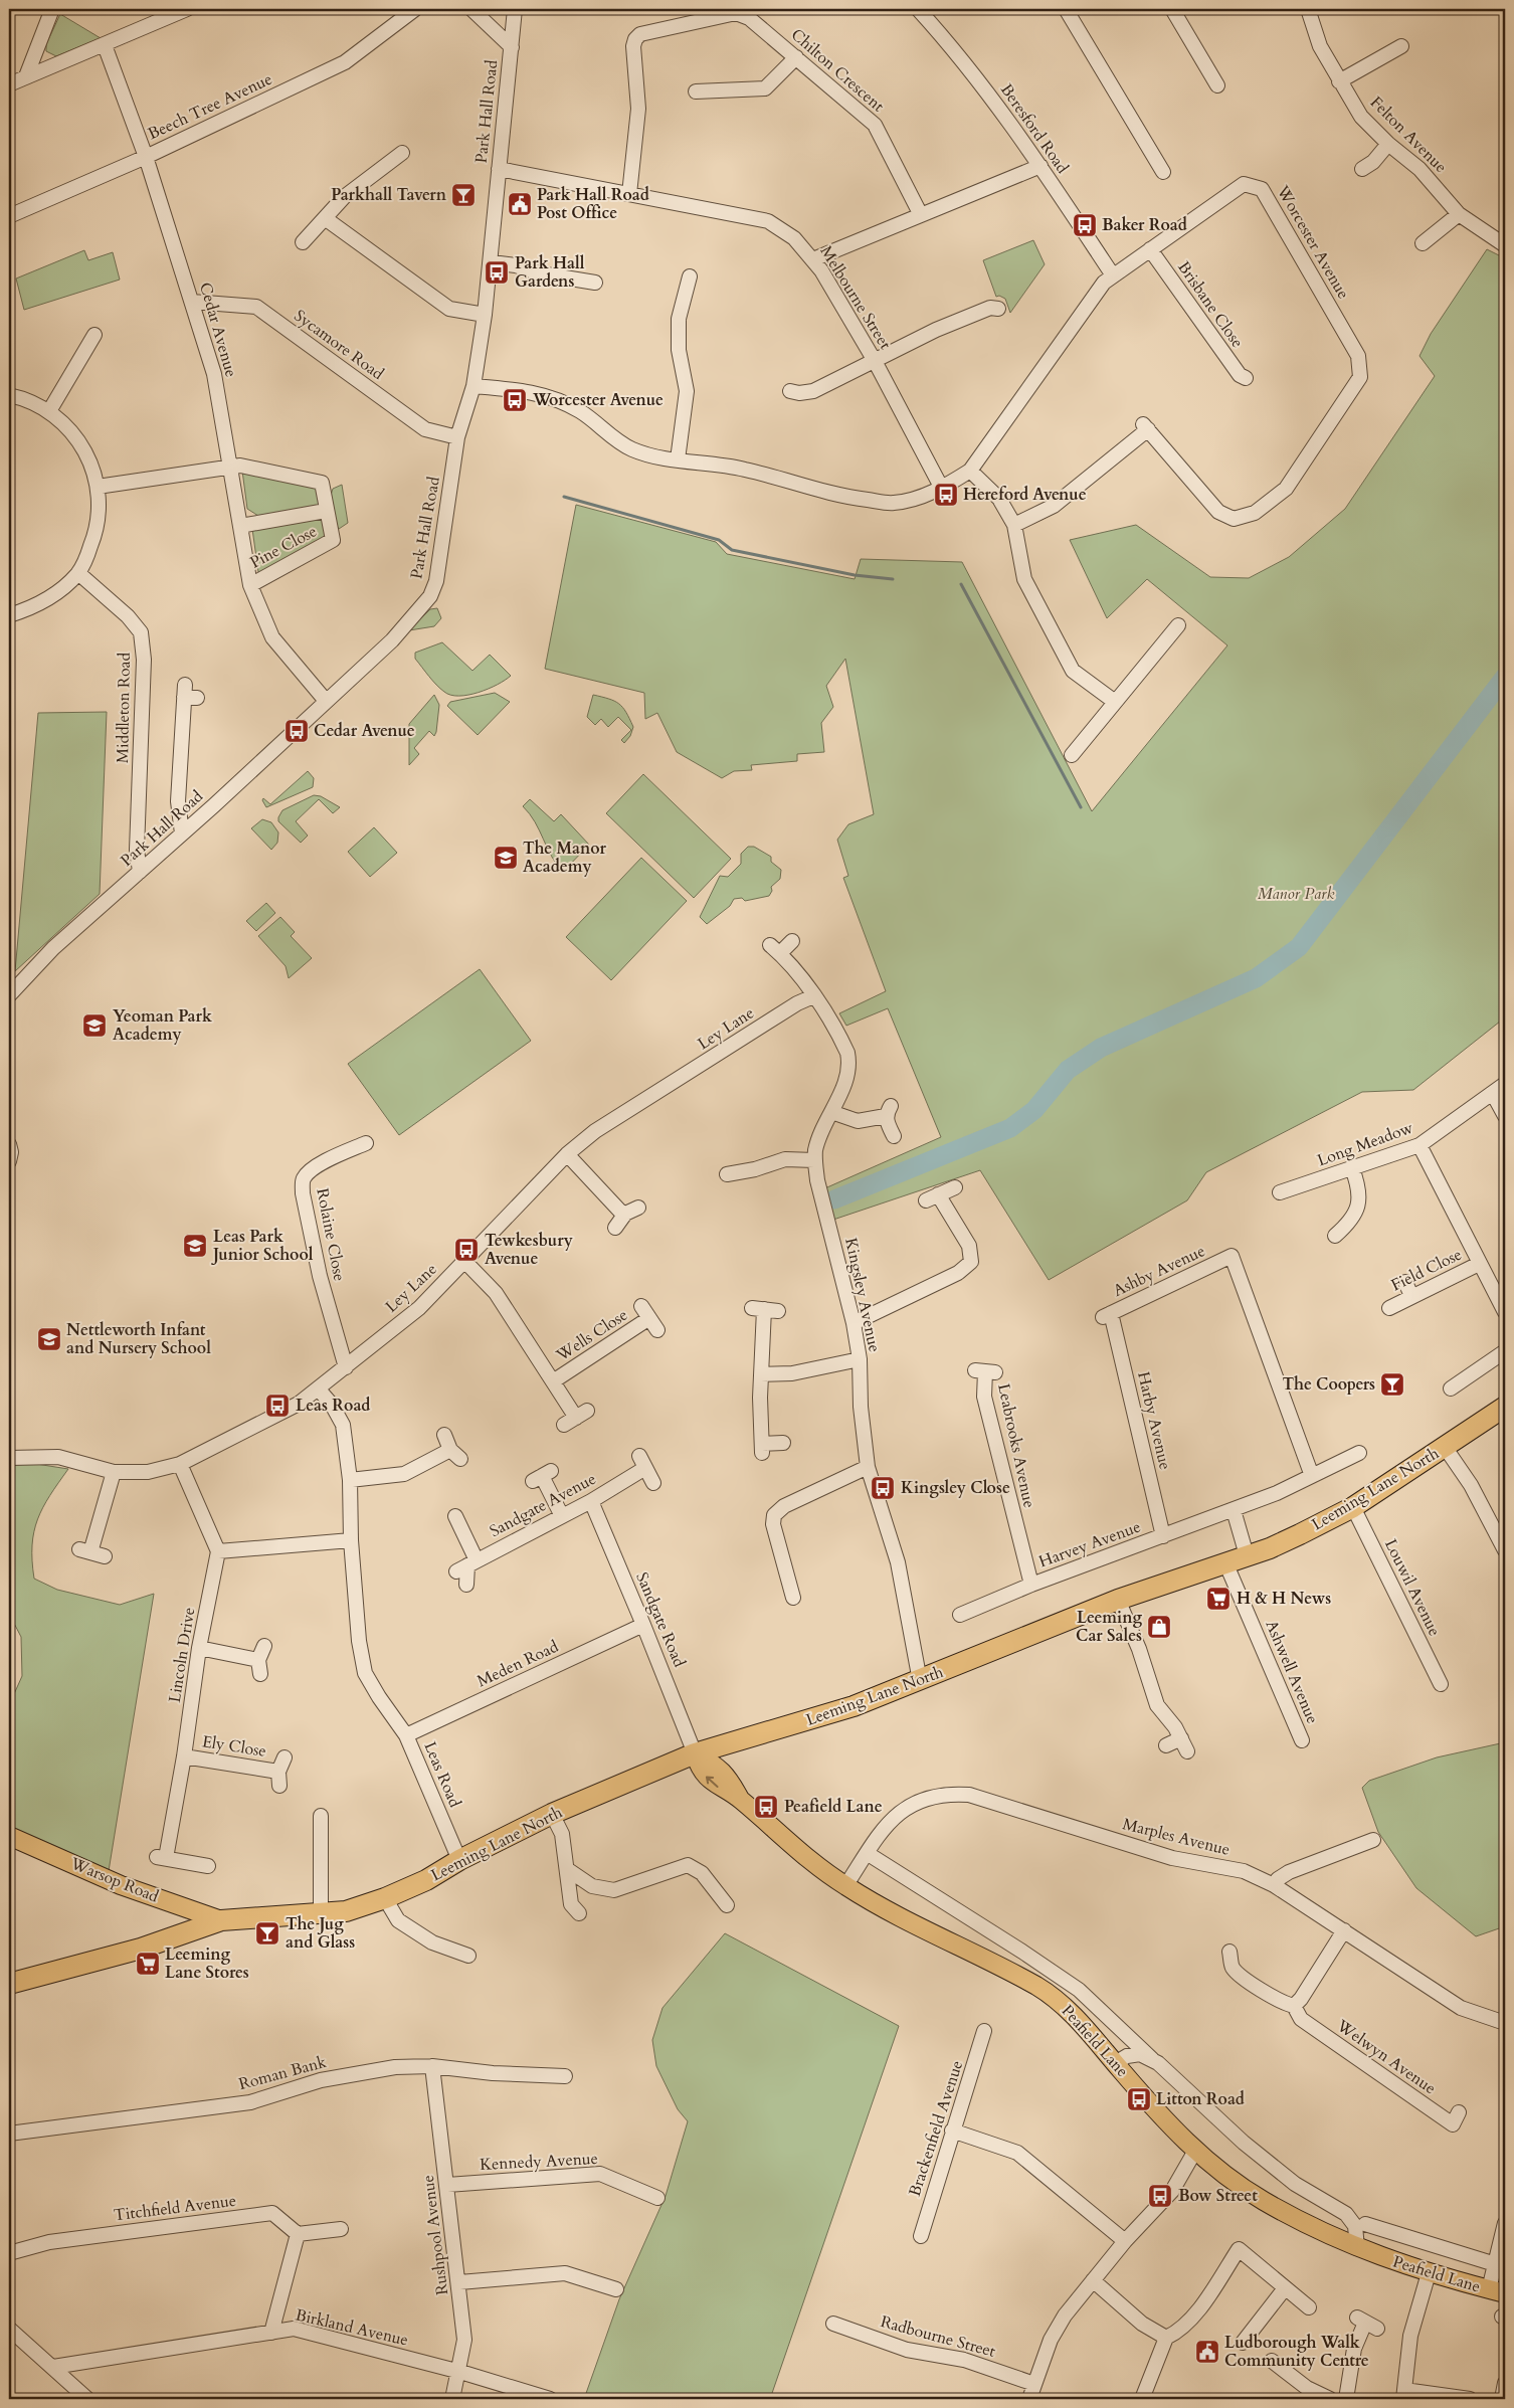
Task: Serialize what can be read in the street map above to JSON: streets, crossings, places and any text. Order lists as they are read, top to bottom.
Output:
{
  "streets": {
    "highway": ["Leeming Lane North"],
    "main road": ["Warsop Road", "Peafield Lane"],
    "street": [
      "Chilton Crescent",
      "Beech Tree Avenue",
      "Park Hall Road",
      "Beresford Road",
      "Felton Avenue",
      "Worcester Avenue",
      "Melbourne Street",
      "Brisbane Close",
      "Cedar Avenue",
      "Sycamore Road",
      "Pine Close",
      "Middleton Road",
      "Ley Lane",
      "Long Meadow",
      "Rolaine Close",
      "Field Close",
      "Ashby Avenue",
      "Kingsley Avenue",
      "Wells Close",
      "Harby Avenue",
      "Leabrooks Avenue",
      "Sandgate Avenue",
      "Harvey Avenue",
      "Louwil Avenue",
      "Sandgate Road",
      "Lincoln Drive",
      "Meden Road",
      "Ashwell Avenue",
      "Ely Close",
      "Leas Road",
      "Marples Avenue",
      "Welwyn Avenue",
      "Roman Bank",
      "Brackenfield Avenue",
      "Kennedy Avenue",
      "Titchfield Avenue",
      "Rushpool Avenue",
      "Birkland Avenue",
      "Radbourne Street"
    ]
  },
  "crossings": [
    ["Chilton Crescent", "Melbourne Street"],
    ["Beech Tree Avenue", "Cedar Avenue"],
    ["Park Hall Road", "Worcester Avenue"],
    ["Park Hall Road", "Melbourne Street"],
    ["Park Hall Road", "Cedar Avenue"],
    ["Park Hall Road", "Sycamore Road"],
    ["Park Hall Road", "Middleton Road"],
    ["Beresford Road", "Worcester Avenue"],
    ["Worcester Avenue", "Melbourne Street"],
    ["Worcester Avenue", "Brisbane Close"],
    ["Cedar Avenue", "Sycamore Road"],
    ["Cedar Avenue", "Pine Close"],
    ["Ley Lane", "Rolaine Close"],
    ["Ley Lane", "Kingsley Avenue"],
    ["Ley Lane", "Leas Road"],
    ["Ashby Avenue", "Harby Avenue"],
    ["Ashby Avenue", "Harvey Avenue"],
    ["Kingsley Avenue", "Leeming Lane North"],
    ["Harby Avenue", "Harvey Avenue"],
    ["Leabrooks Avenue", "Harvey Avenue"],
    ["Leeming Lane North", "Louwil Avenue"],
    ["Leeming Lane North", "Sandgate Road"],
    ["Leeming Lane North", "Ashwell Avenue"],
    ["Leeming Lane North", "Leas Road"],
    ["Leeming Lane North", "Warsop Road"],
    ["Leeming Lane North", "Peafield Lane"],
    ["Sandgate Avenue", "Sandgate Road"],
    ["Sandgate Road", "Meden Road"],
    ["Sandgate Road", "Peafield Lane"],
    ["Lincoln Drive", "Ely Close"],
    ["Meden Road", "Leas Road"],
    ["Marples Avenue", "Peafield Lane"],
    ["Roman Bank", "Rushpool Avenue"],
    ["Kennedy Avenue", "Rushpool Avenue"],
    ["Rushpool Avenue", "Birkland Avenue"]
  ],
  "parks": ["Manor Park"],
  "places": {
    "bar": ["Parkhall Tavern", "The Coopers", "The Jug and Glass"],
    "public building": ["Park Hall Road Post Office", "Ludborough Walk Community Centre"],
    "bus stop": [
      "Baker Road",
      "Park Hall Gardens",
      "Worcester Avenue",
      "Hereford Avenue",
      "Cedar Avenue",
      "Tewkesbury Avenue",
      "Leas Road",
      "Kingsley Close",
      "Peafield Lane",
      "Litton Road",
      "Bow Street"
    ],
    "school or university": [
      "The Manor Academy",
      "Yeoman Park Academy",
      "Leas Park Junior School",
      "Nettleworth Infant and Nursery School"
    ],
    "supermarket": ["H & H News", "Leeming Lane Stores"],
    "shop": ["Leeming Car Sales"]
  }
}
